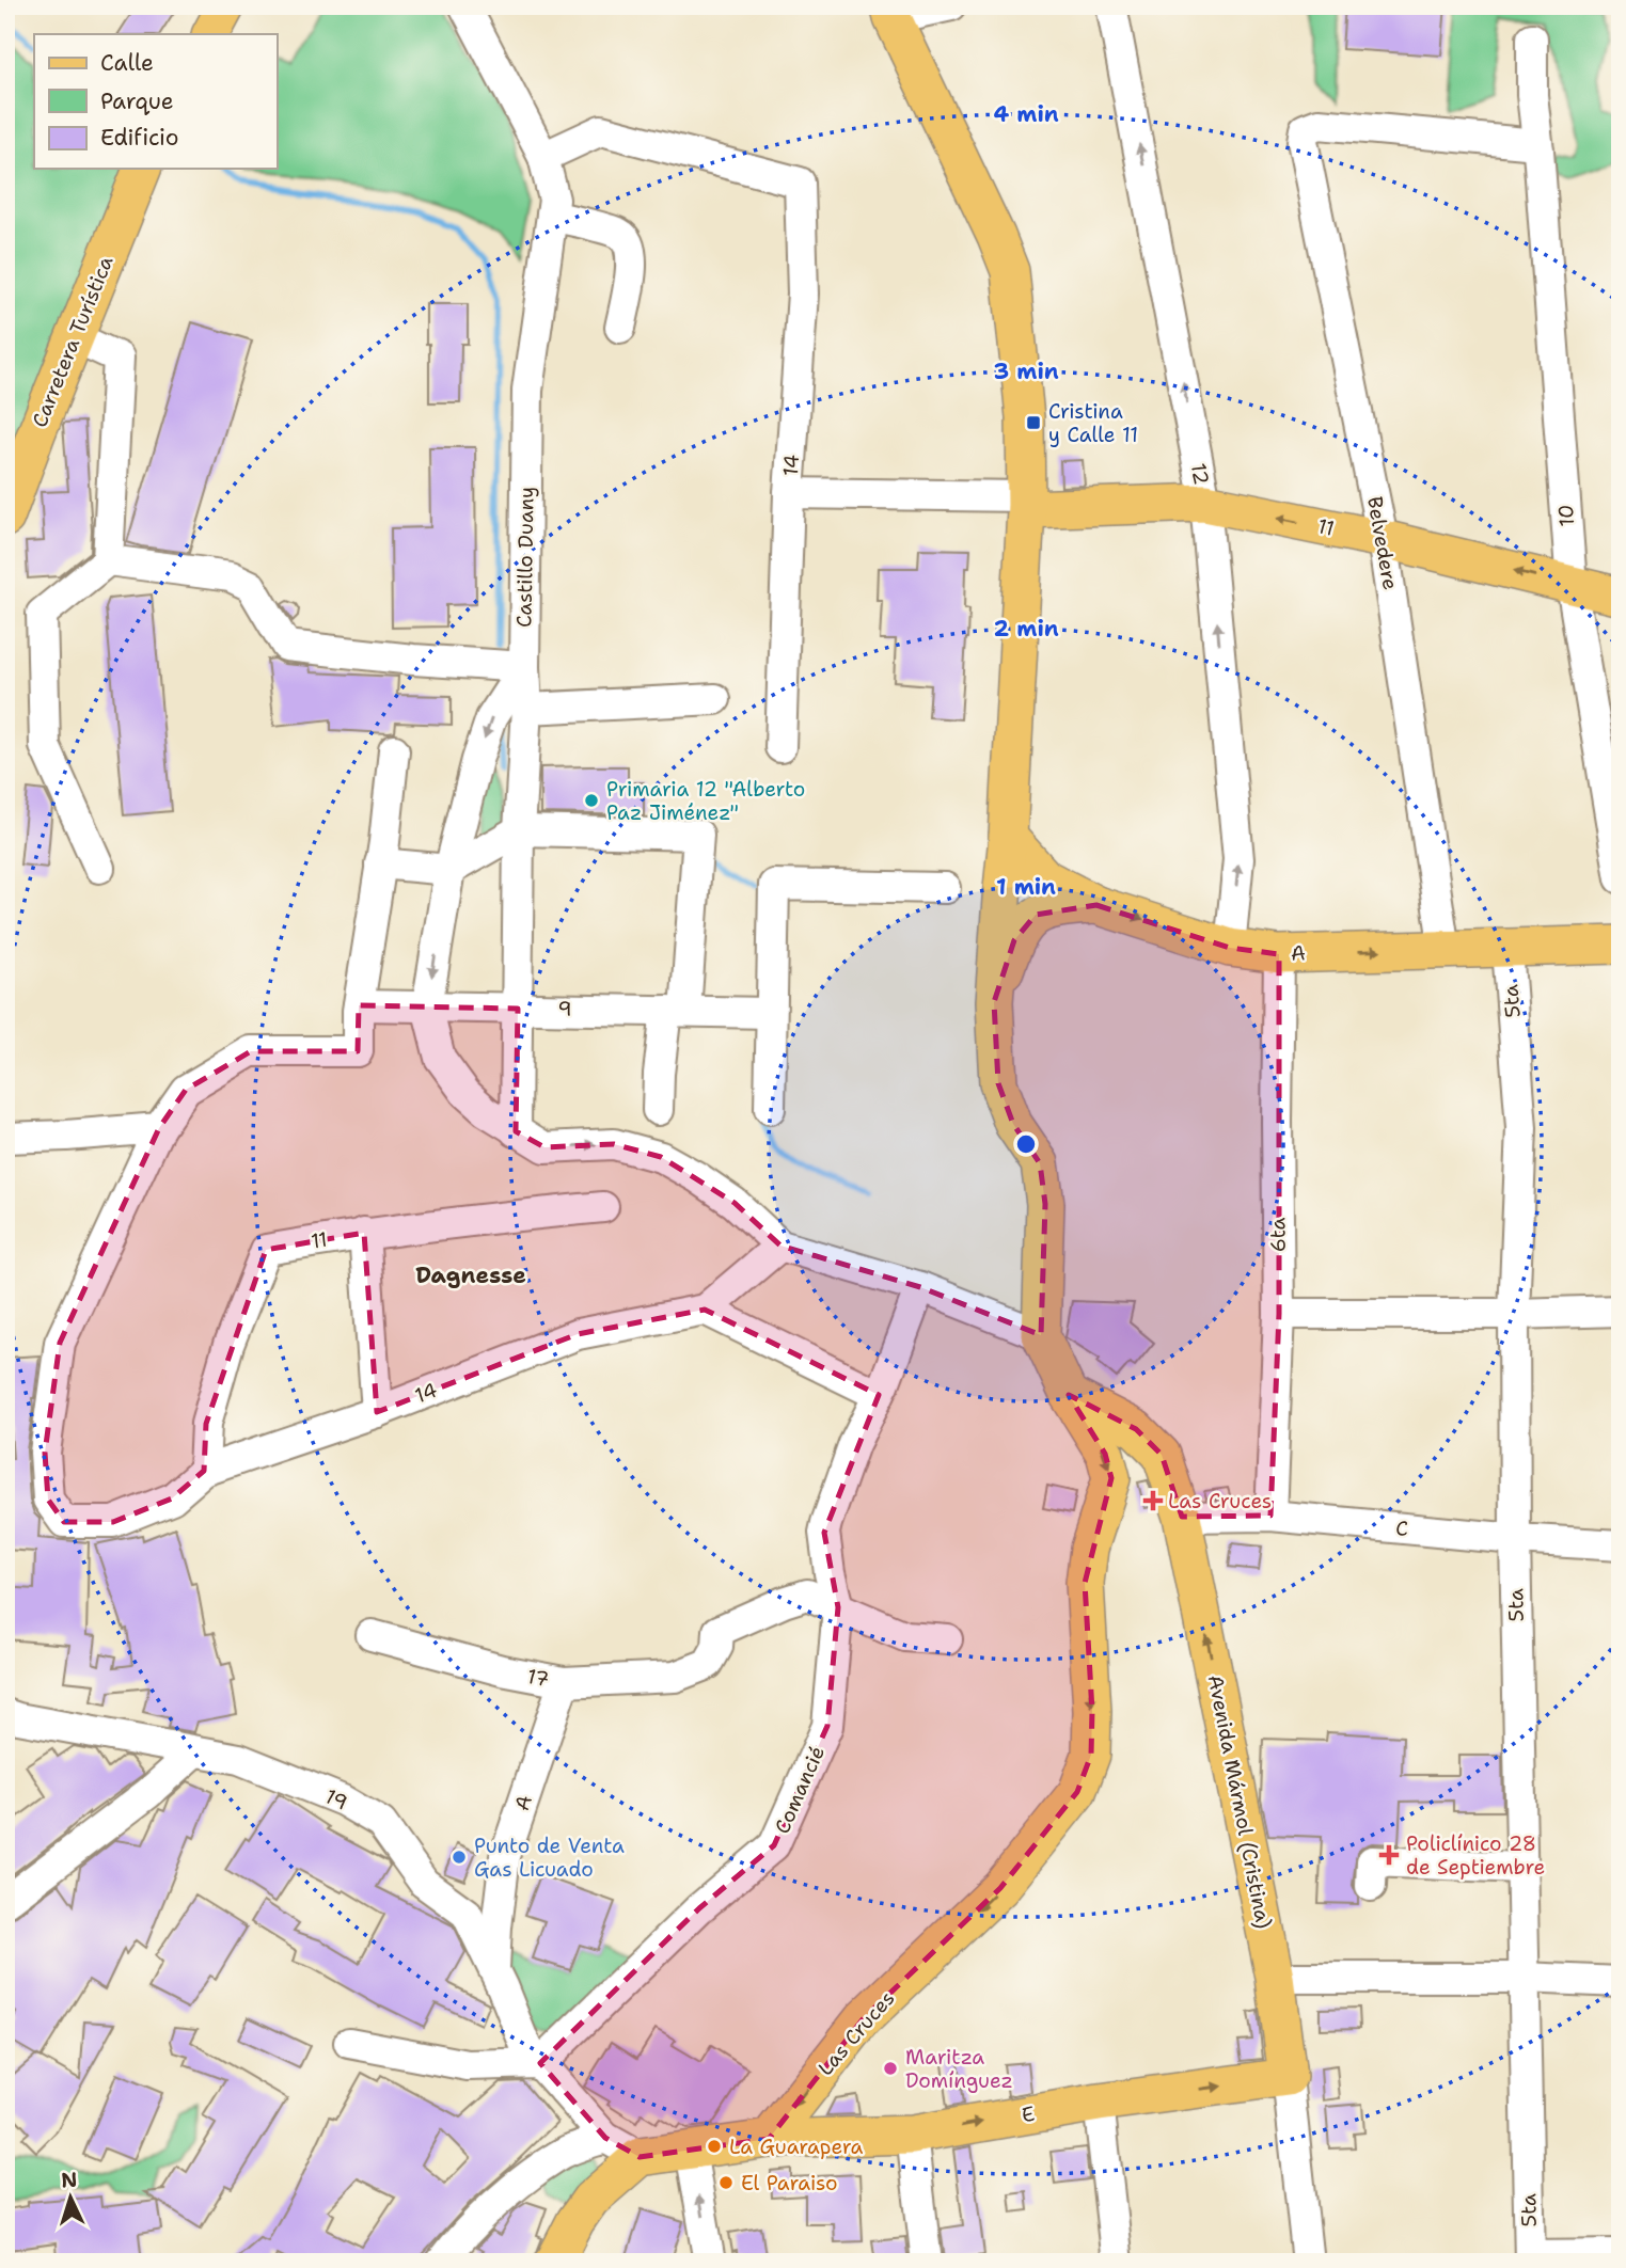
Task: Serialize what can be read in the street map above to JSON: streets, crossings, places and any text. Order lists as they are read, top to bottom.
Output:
{
  "streets": {
    "main road": [
      "Carretera Turística",
      "11",
      "A",
      "Avenida Mármol (Cristina)",
      "Las Cruces",
      "E"
    ],
    "street": [
      "14",
      "12",
      "10",
      "Belvedere",
      "Castillo Duany",
      "5ta",
      "9",
      "6ta",
      "C",
      "17",
      "Comancié",
      "19"
    ]
  },
  "crossings": [
    ["14", "11"],
    ["14", "Castillo Duany"],
    ["12", "11"],
    ["12", "A"],
    ["10", "11"],
    ["10", "Belvedere"],
    ["11", "Belvedere"],
    ["Belvedere", "A"],
    ["Castillo Duany", "9"],
    ["A", "5ta"],
    ["A", "6ta"],
    ["A", "17"],
    ["A", "19"],
    ["5ta", "C"],
    ["6ta", "C"],
    ["C", "Avenida Mármol (Cristina)"],
    ["17", "Comancié"],
    ["Comancié", "19"],
    ["Avenida Mármol (Cristina)", "Las Cruces"],
    ["Avenida Mármol (Cristina)", "E"],
    ["Las Cruces", "E"]
  ],
  "one_way": [
    "12",
    "Avenida Mármol (Cristina)",
    "Las Cruces",
    "E"
  ],
  "districts": ["Dagnesse"],
  "places": {
    "transit": ["Cristina y Calle 11"],
    "other": [
      "Primaria 12 \"Alberto Paz Jiménez\"",
      "Punto de Venta Gas Licuado",
      "Maritza Domínguez",
      "La Guarapera",
      "El Paraiso"
    ],
    "health": ["Las Cruces", "Policlínico 28 de Septiembre"]
  },
  "legend": ["Calle", "Parque", "Edificio"],
  "north": "top",
  "rings": [
    "4 min",
    "3 min",
    "2 min",
    "1 min"
  ]
}
